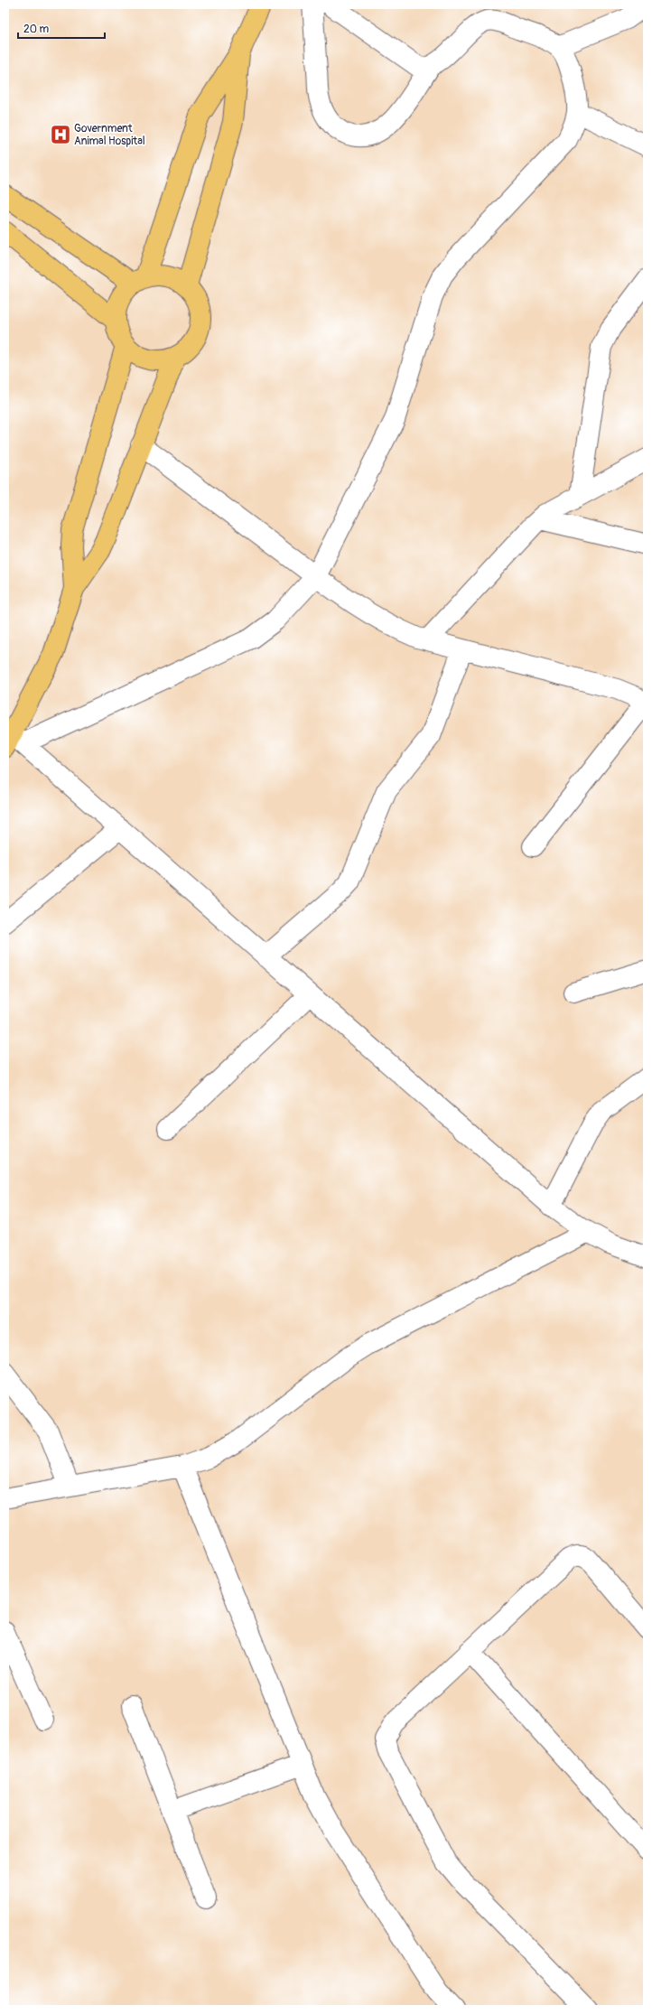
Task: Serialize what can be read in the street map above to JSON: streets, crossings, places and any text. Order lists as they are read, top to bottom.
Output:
{
  "places": {
    "hospital": ["Government Animal Hospital"]
  },
  "scale_bar": "20 m"
}
